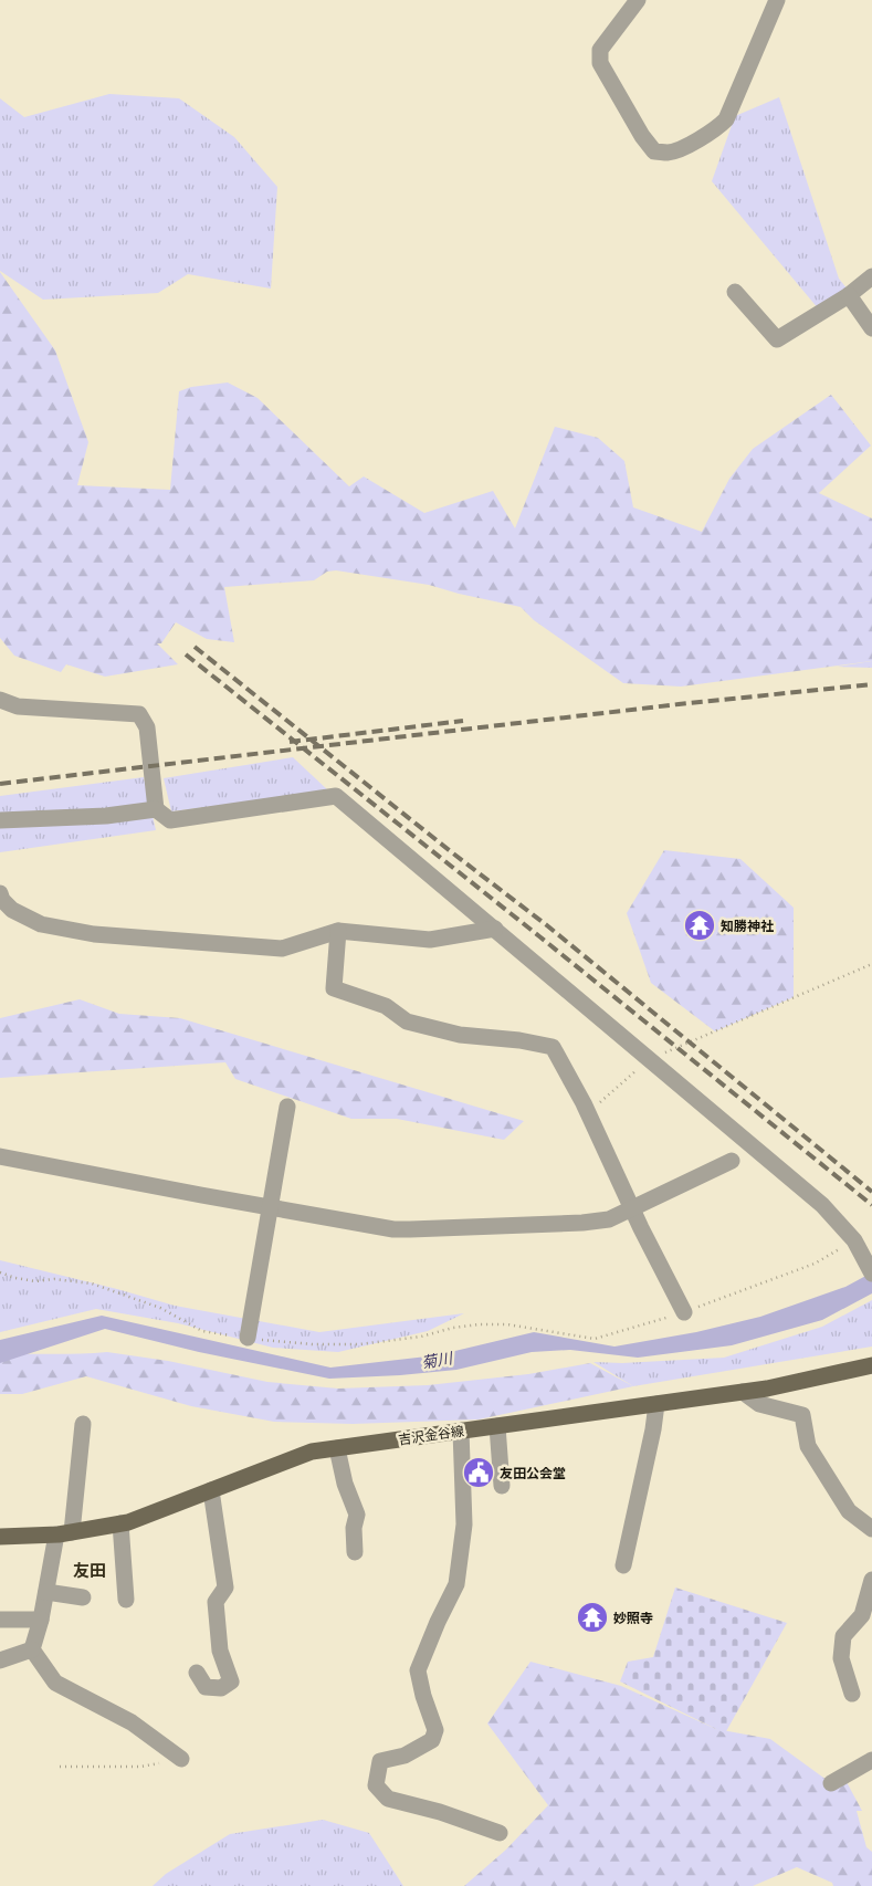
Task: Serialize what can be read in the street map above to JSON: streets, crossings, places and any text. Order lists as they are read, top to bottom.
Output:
{
  "streets": {
    "main road": ["吉沢金谷線"]
  },
  "districts": ["友田"],
  "water": ["菊川"],
  "places": {
    "temple": ["知勝神社", "妙照寺"],
    "public building": ["友田公会堂"]
  }
}
